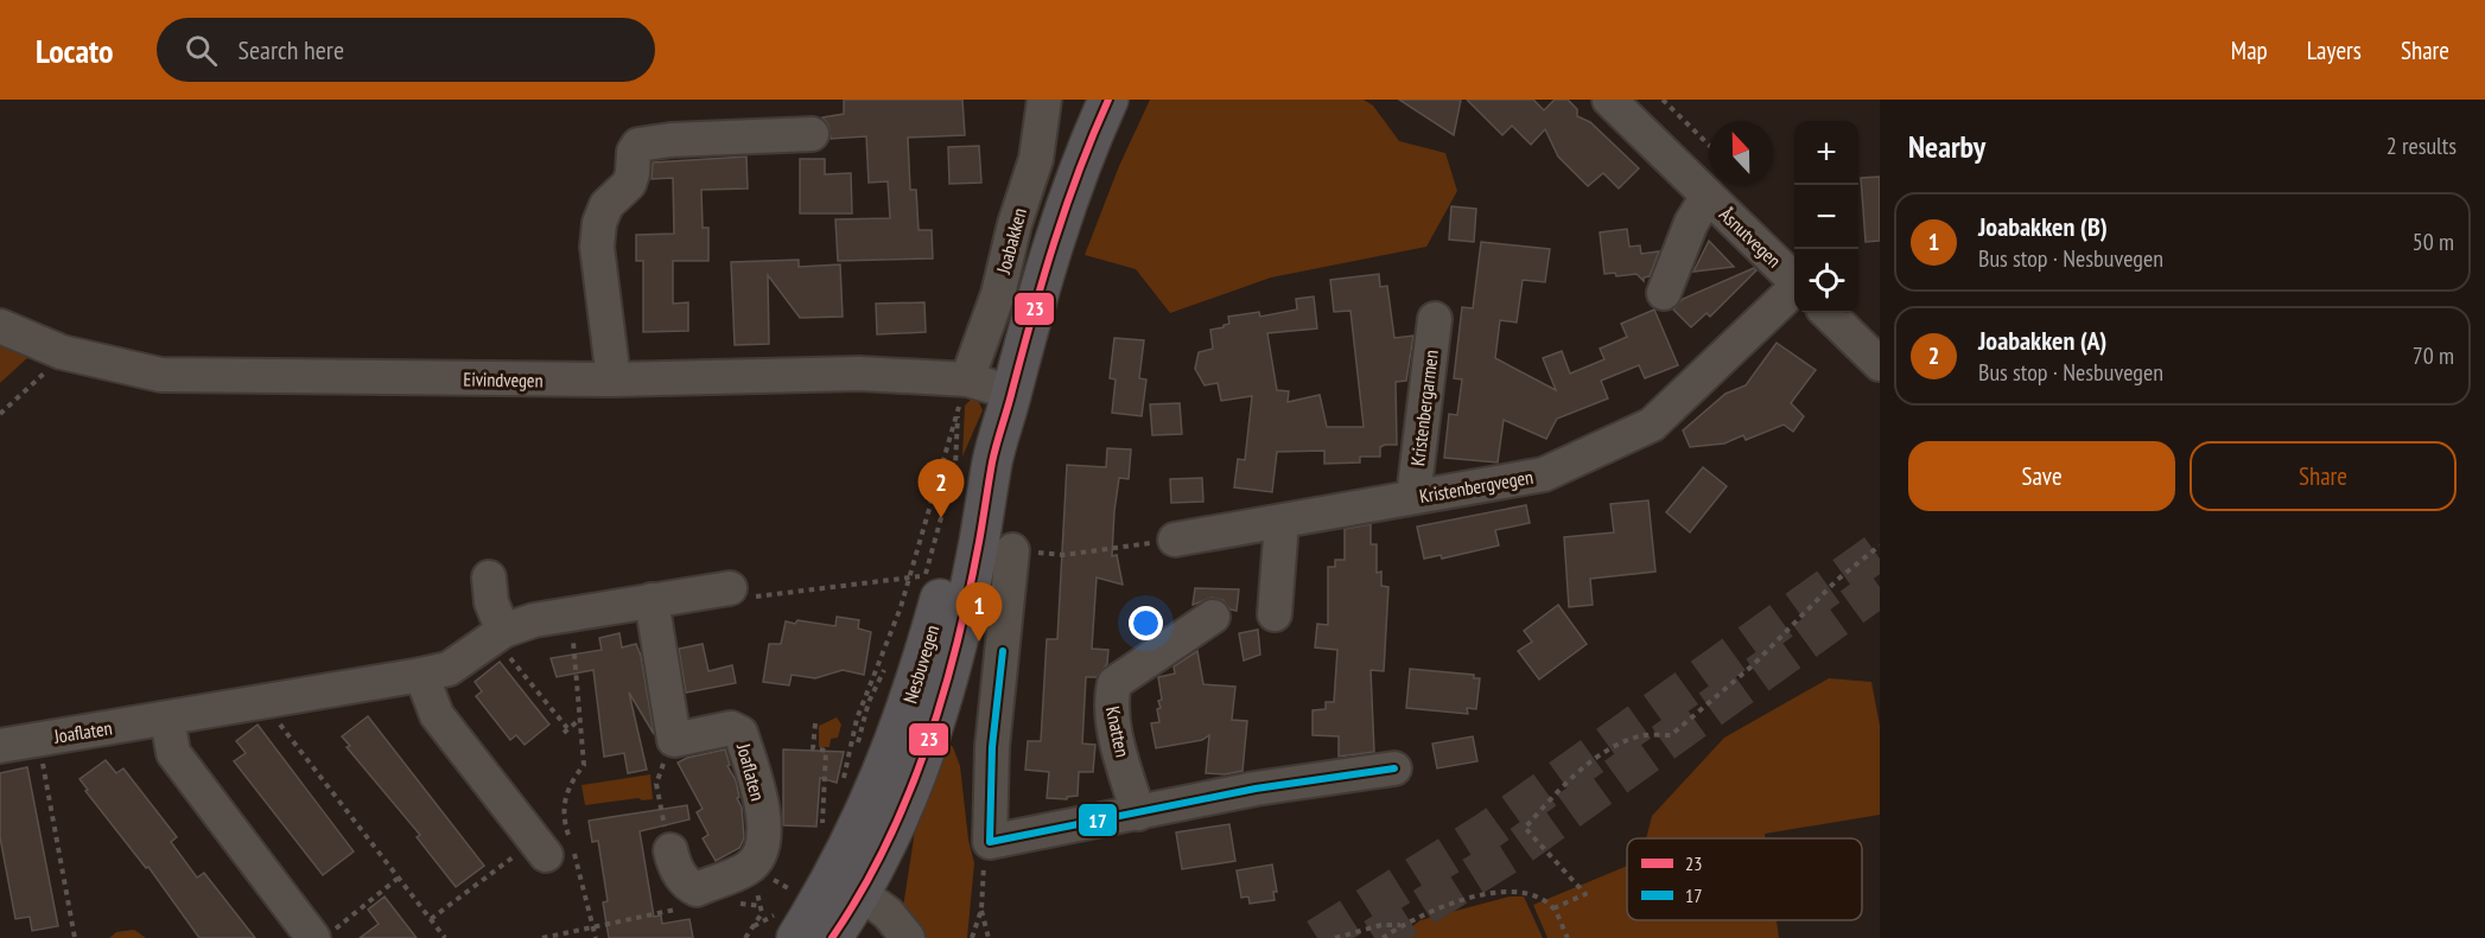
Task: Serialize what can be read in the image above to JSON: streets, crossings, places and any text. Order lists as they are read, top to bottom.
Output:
{
  "streets": {
    "main road": ["Nesbuvegen"],
    "street": [
      "Åsnutvegen",
      "Joabakken",
      "Eivindvegen",
      "Kristenbergarmen",
      "Kristenbergvegen",
      "Joaflaten",
      "Knatten"
    ]
  },
  "crossings": [
    ["Joabakken", "Eivindvegen"],
    ["Eivindvegen", "Nesbuvegen"],
    ["Kristenbergarmen", "Kristenbergvegen"]
  ],
  "lines": ["transit line 23", "transit line 17"],
  "legend": ["23", "17"],
  "north": "top",
  "page": {
    "header": "Locato",
    "search": "Search here",
    "nav": ["Map", "Layers", "Share"],
    "heading": ["Nearby", "2 results"],
    "map_buttons": ["+", "−"],
    "list": [
      {
        "mark": "1",
        "name": "Joabakken (B)",
        "note": "Bus stop · Nesbuvegen",
        "value": "50 m"
      },
      {
        "mark": "2",
        "name": "Joabakken (A)",
        "note": "Bus stop · Nesbuvegen",
        "value": "70 m"
      }
    ],
    "buttons": ["Save", "Share"],
    "pins": ["2", "1"]
  }
}
